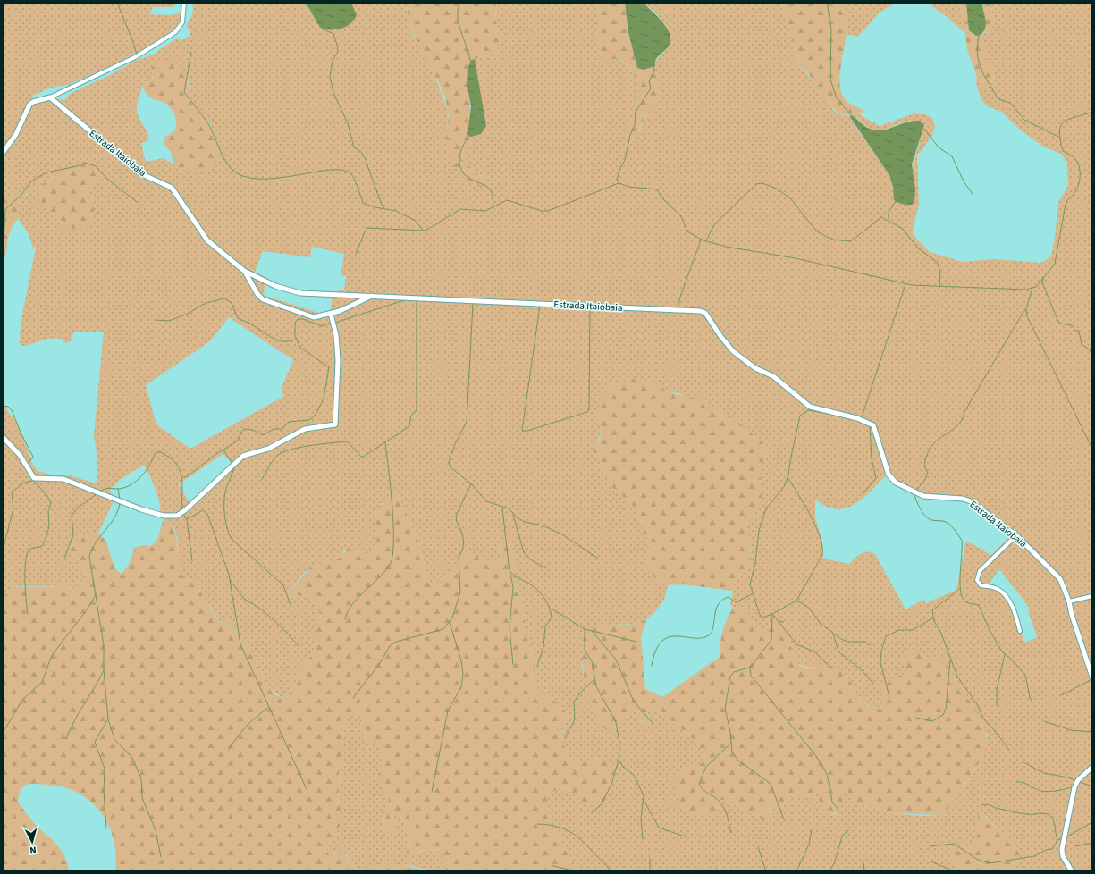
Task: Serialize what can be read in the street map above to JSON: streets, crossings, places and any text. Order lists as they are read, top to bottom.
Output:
{
  "streets": {
    "street": ["Estrada Itaiobaia"]
  },
  "north": "bottom"
}
